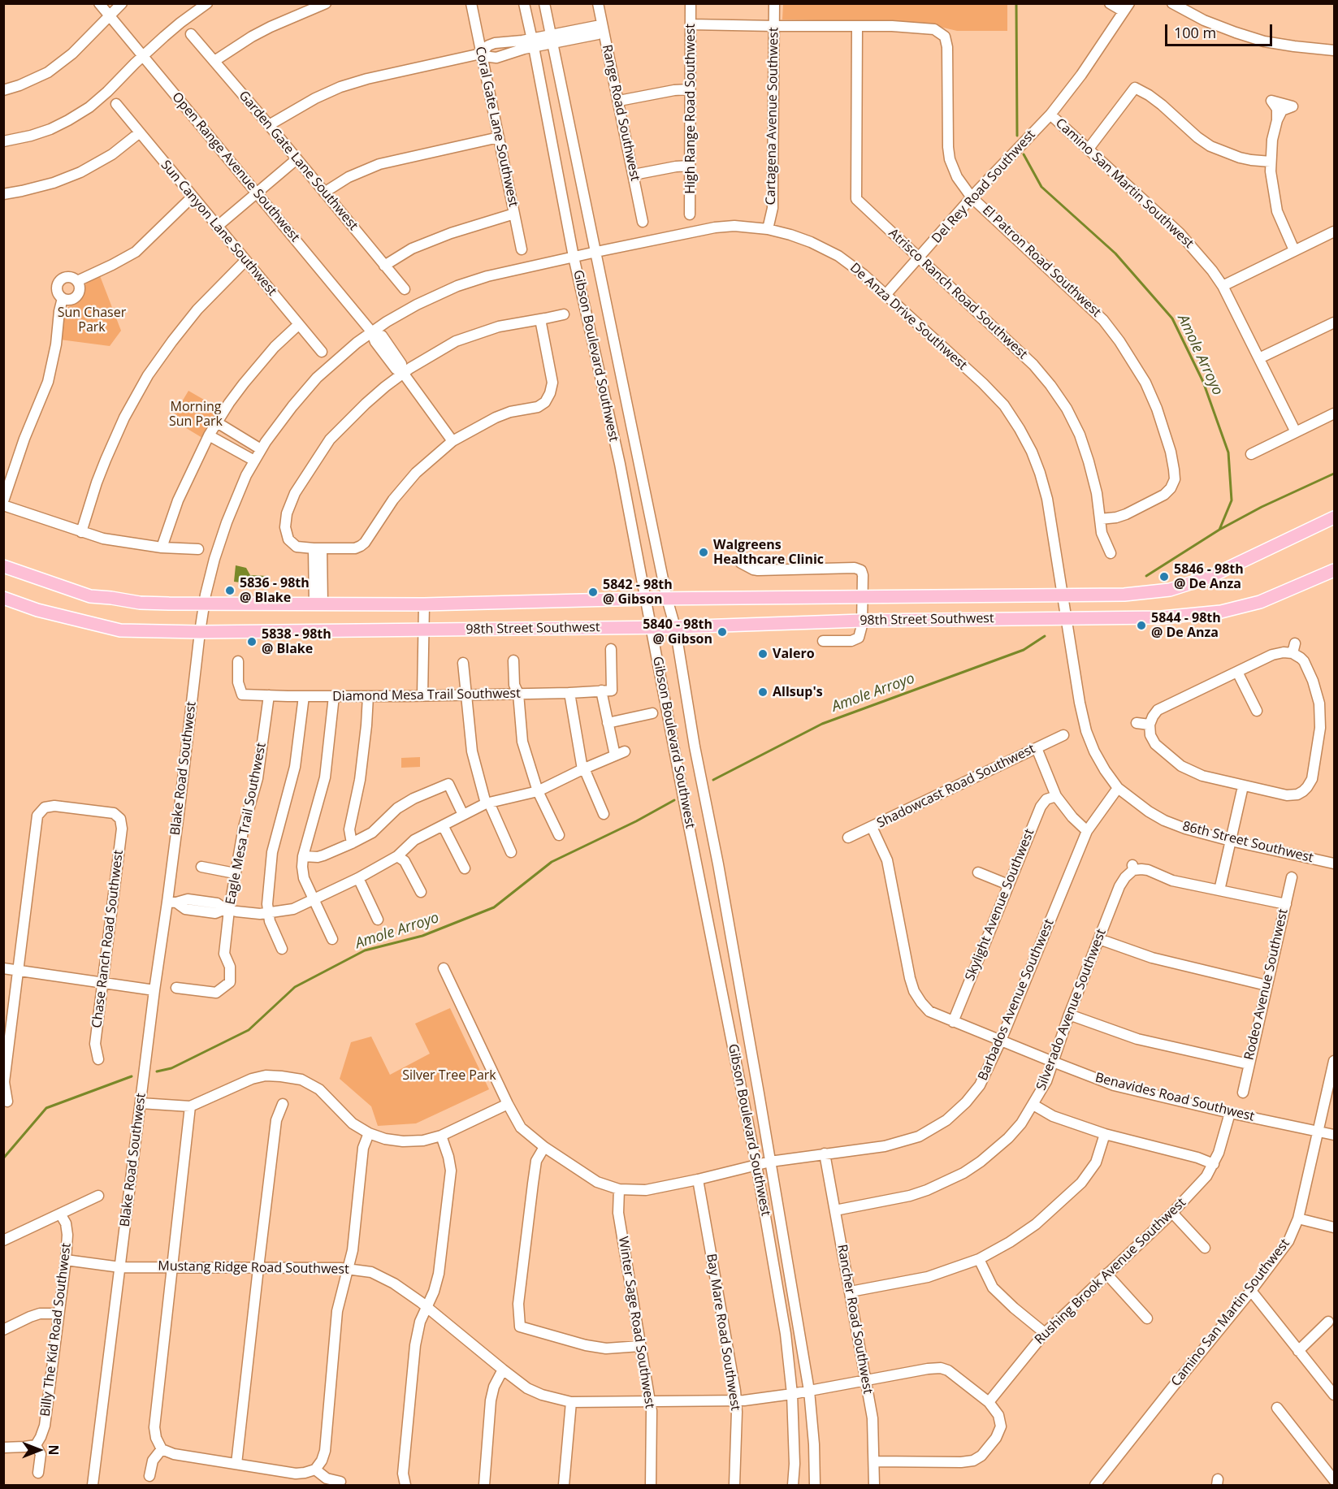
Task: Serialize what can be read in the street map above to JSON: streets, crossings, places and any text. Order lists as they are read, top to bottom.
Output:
{
  "streets": {
    "main road": ["98th Street Southwest"],
    "street": [
      "High Range Road Southwest",
      "Range Road Southwest",
      "Cartagena Avenue Southwest",
      "Coral Gate Lane Southwest",
      "Garden Gate Lane Southwest",
      "Open Range Avenue Southwest",
      "Camino San Martin Southwest",
      "Del Rey Road Southwest",
      "Sun Canyon Lane Southwest",
      "El Patron Road Southwest",
      "Atrisco Ranch Road Southwest",
      "De Anza Drive Southwest",
      "Gibson Boulevard Southwest",
      "Diamond Mesa Trail Southwest",
      "Blake Road Southwest",
      "Shadowcast Road Southwest",
      "Eagle Mesa Trail Southwest",
      "86th Street Southwest",
      "Skylight Avenue Southwest",
      "Chase Ranch Road Southwest",
      "Rodeo Avenue Southwest",
      "Barbados Avenue Southwest",
      "Silverado Avenue Southwest",
      "Benavides Road Southwest",
      "Mustang Ridge Road Southwest",
      "Rushing Brook Avenue Southwest",
      "Rancher Road Southwest",
      "Winter Sage Road Southwest",
      "Billy The Kid Road Southwest",
      "Bay Mare Road Southwest"
    ]
  },
  "crossings": [
    ["Cartagena Avenue Southwest", "De Anza Drive Southwest"],
    ["Open Range Avenue Southwest", "Blake Road Southwest"],
    ["Camino San Martin Southwest", "Del Rey Road Southwest"],
    ["Camino San Martin Southwest", "Benavides Road Southwest"],
    ["Del Rey Road Southwest", "El Patron Road Southwest"],
    ["Del Rey Road Southwest", "Atrisco Ranch Road Southwest"],
    ["Del Rey Road Southwest", "De Anza Drive Southwest"],
    ["El Patron Road Southwest", "Atrisco Ranch Road Southwest"],
    ["De Anza Drive Southwest", "Gibson Boulevard Southwest"],
    ["De Anza Drive Southwest", "98th Street Southwest"],
    ["De Anza Drive Southwest", "Blake Road Southwest"],
    ["De Anza Drive Southwest", "86th Street Southwest"],
    ["Gibson Boulevard Southwest", "98th Street Southwest"],
    ["Gibson Boulevard Southwest", "Blake Road Southwest"],
    ["Gibson Boulevard Southwest", "Barbados Avenue Southwest"],
    ["Gibson Boulevard Southwest", "Mustang Ridge Road Southwest"],
    ["98th Street Southwest", "Blake Road Southwest"],
    ["98th Street Southwest", "86th Street Southwest"],
    ["Diamond Mesa Trail Southwest", "Eagle Mesa Trail Southwest"],
    ["Blake Road Southwest", "Mustang Ridge Road Southwest"],
    ["Shadowcast Road Southwest", "Benavides Road Southwest"],
    ["86th Street Southwest", "Barbados Avenue Southwest"],
    ["Skylight Avenue Southwest", "Benavides Road Southwest"],
    ["Barbados Avenue Southwest", "Benavides Road Southwest"],
    ["Barbados Avenue Southwest", "Rancher Road Southwest"],
    ["Barbados Avenue Southwest", "Winter Sage Road Southwest"],
    ["Barbados Avenue Southwest", "Bay Mare Road Southwest"],
    ["Silverado Avenue Southwest", "Benavides Road Southwest"],
    ["Silverado Avenue Southwest", "Rancher Road Southwest"],
    ["Benavides Road Southwest", "Rushing Brook Avenue Southwest"],
    ["Mustang Ridge Road Southwest", "Rushing Brook Avenue Southwest"],
    ["Mustang Ridge Road Southwest", "Rancher Road Southwest"],
    ["Mustang Ridge Road Southwest", "Winter Sage Road Southwest"],
    ["Mustang Ridge Road Southwest", "Billy The Kid Road Southwest"],
    ["Mustang Ridge Road Southwest", "Bay Mare Road Southwest"]
  ],
  "water": ["Amole Arroyo"],
  "parks": ["Sun Chaser Park", "Morning Sun Park", "Silver Tree Park"],
  "places": [
    "Walgreens Healthcare Clinic",
    "5846 - 98th @ De Anza",
    "5836 - 98th @ Blake",
    "5842 - 98th @ Gibson",
    "5844 - 98th @ De Anza",
    "5840 - 98th @ Gibson",
    "5838 - 98th @ Blake",
    "Valero",
    "Allsup's"
  ],
  "scale_bar": "100 m",
  "north": "right"
}
